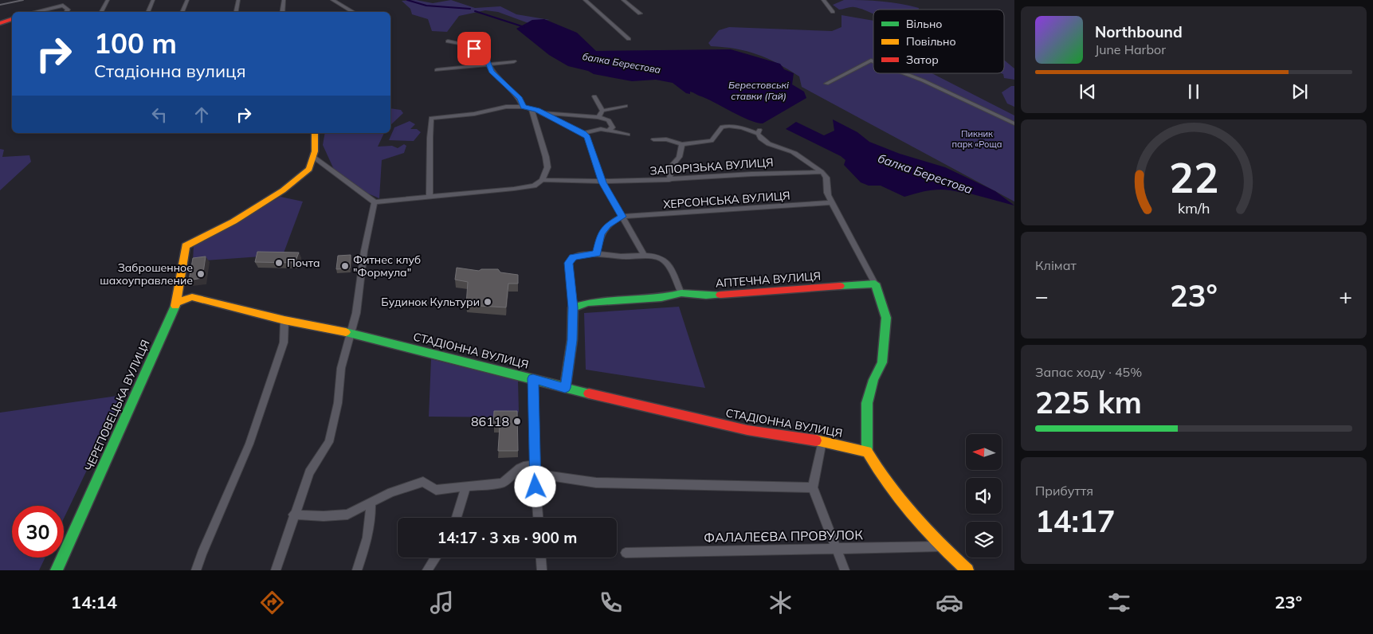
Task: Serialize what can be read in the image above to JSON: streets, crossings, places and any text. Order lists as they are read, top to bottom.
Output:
{
  "streets": {
    "street": [
      "ЗАПОРІЗЬКА ВУЛИЦЯ",
      "ХЕРСОНСЬКА ВУЛИЦЯ",
      "АПТЕЧНА ВУЛИЦЯ",
      "СТАДІОННА ВУЛИЦЯ",
      "ЧЕРЕПОВЕЦЬКА ВУЛИЦЯ",
      "ФАЛАЛЕЄВА ПРОВУЛОК"
    ]
  },
  "crossings": [
    ["СТАДІОННА ВУЛИЦЯ", "ЧЕРЕПОВЕЦЬКА ВУЛИЦЯ"]
  ],
  "water": ["балка Берестова", "Берестовські ставки (Гай)"],
  "parks": ["Пикник парк «Роща"],
  "places": [
    "Почта",
    "Фитнес клуб \"Формула\"",
    "Заброшенное шахоуправление",
    "Будинок Культури",
    "86118"
  ],
  "legend": ["Вільно", "Повільно", "Затор"],
  "north": "left",
  "page": {
    "turn": ["100 m", "Стадіонна вулиця"],
    "song": ["Northbound", "June Harbor"],
    "tile": [
      "Клімат",
      ["Запас ходу · 45%", "225 km"],
      ["Прибуття", "14:17"]
    ],
    "heat": ["−", "23°", "+"],
    "limit": "30",
    "trip": "14:17 · 3 хв · 900 m",
    "tabs": ["14:14", "23°"],
    "gauge": ["22", "km/h"]
  }
}
